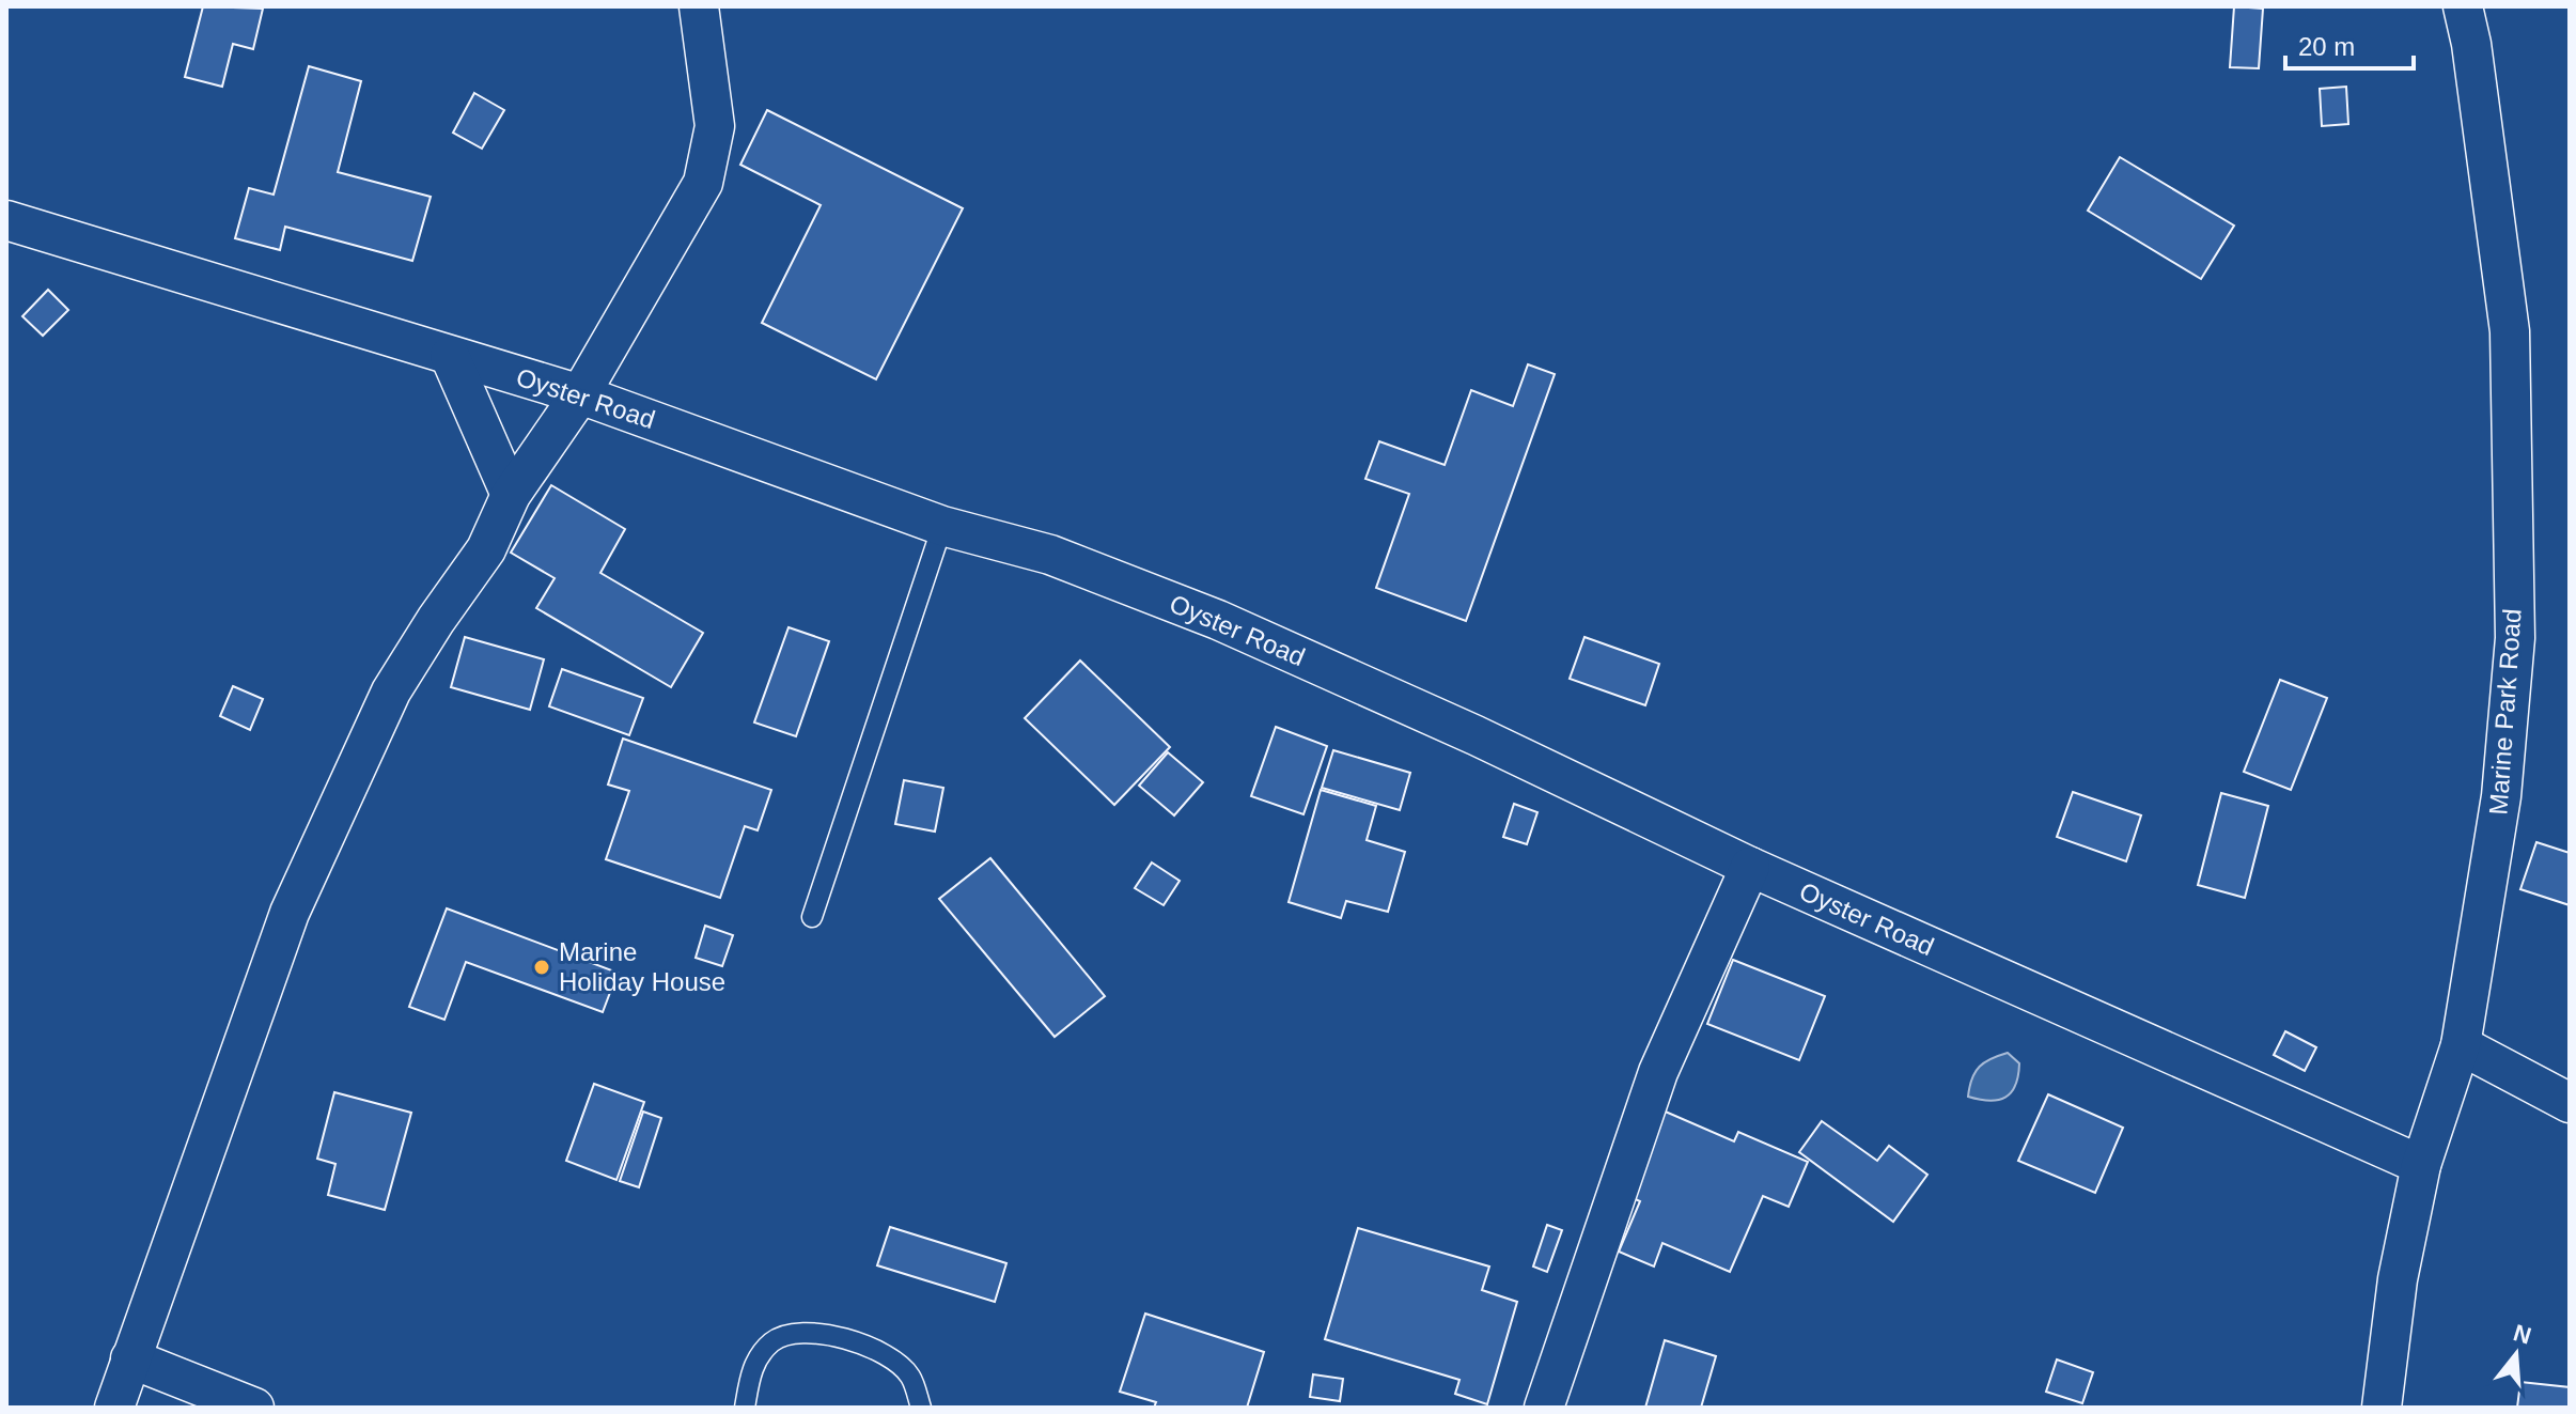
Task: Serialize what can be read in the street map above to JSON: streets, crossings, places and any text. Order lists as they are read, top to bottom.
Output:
{
  "streets": {
    "street": ["Oyster Road", "Marine Park Road"]
  },
  "crossings": [
    ["Oyster Road", "Marine Park Road"]
  ],
  "places": ["Marine Holiday House"],
  "scale_bar": "20 m",
  "north": "top"
}
